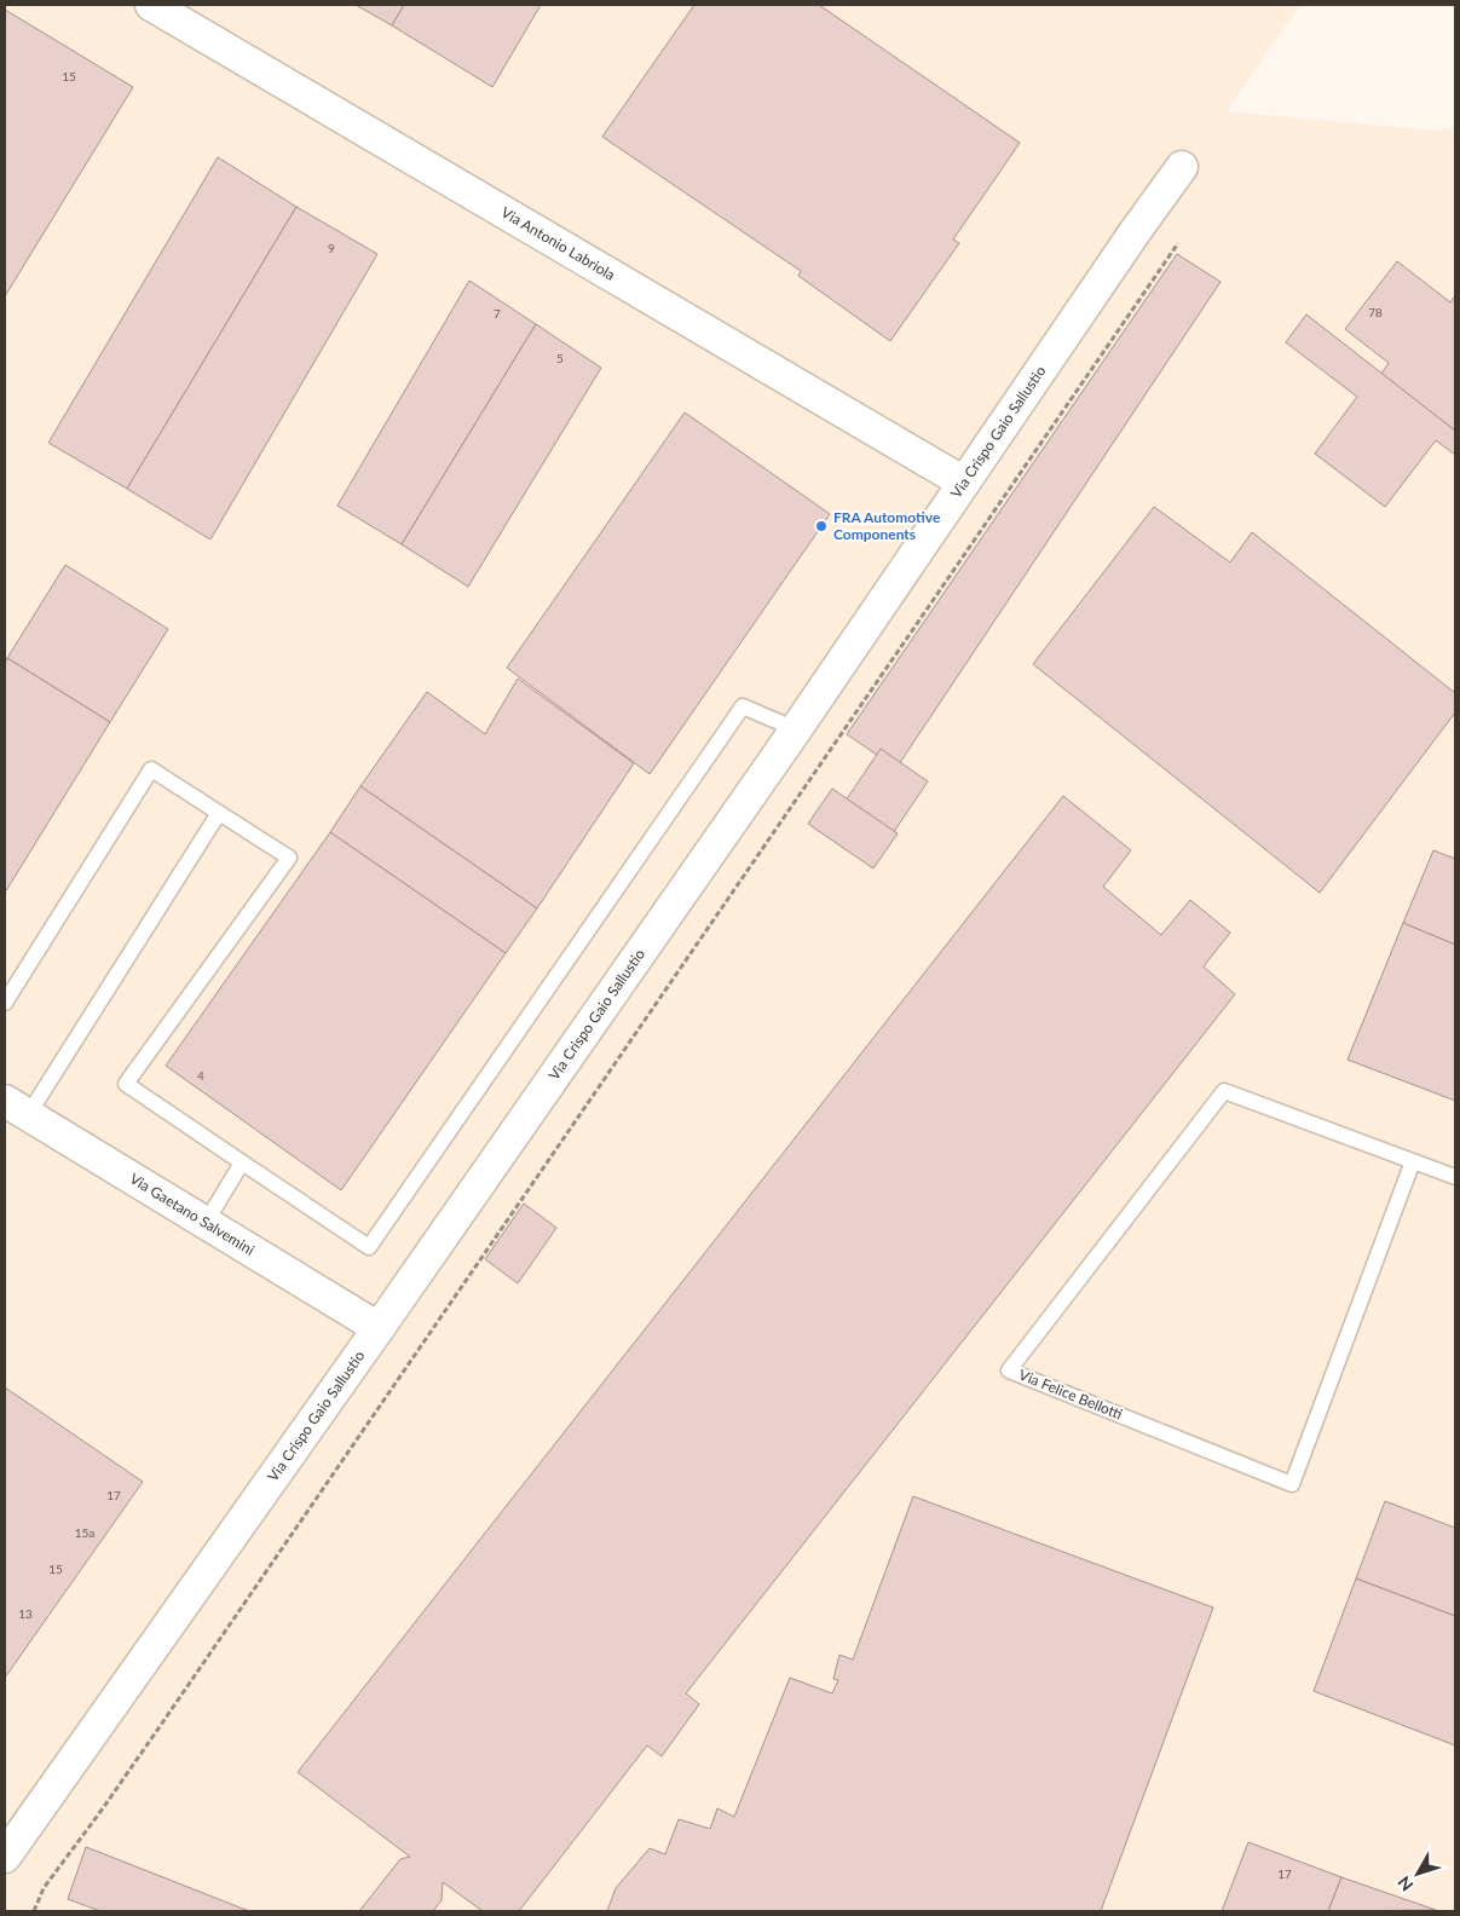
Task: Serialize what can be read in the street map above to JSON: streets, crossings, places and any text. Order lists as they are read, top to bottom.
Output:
{
  "streets": {
    "street": ["Via Antonio Labriola", "Via Crispo Gaio Sallustio", "Via Gaetano Salvemini"],
    "lane": ["Via Felice Bellotti"]
  },
  "crossings": [
    ["Via Antonio Labriola", "Via Crispo Gaio Sallustio"],
    ["Via Crispo Gaio Sallustio", "Via Gaetano Salvemini"]
  ],
  "places": ["FRA Automotive Components"],
  "house_numbers": [
    "15",
    "9",
    "78",
    "7",
    "5",
    "4",
    "17",
    "15a",
    "15",
    "13",
    "17"
  ],
  "north": "bottom left"
}
